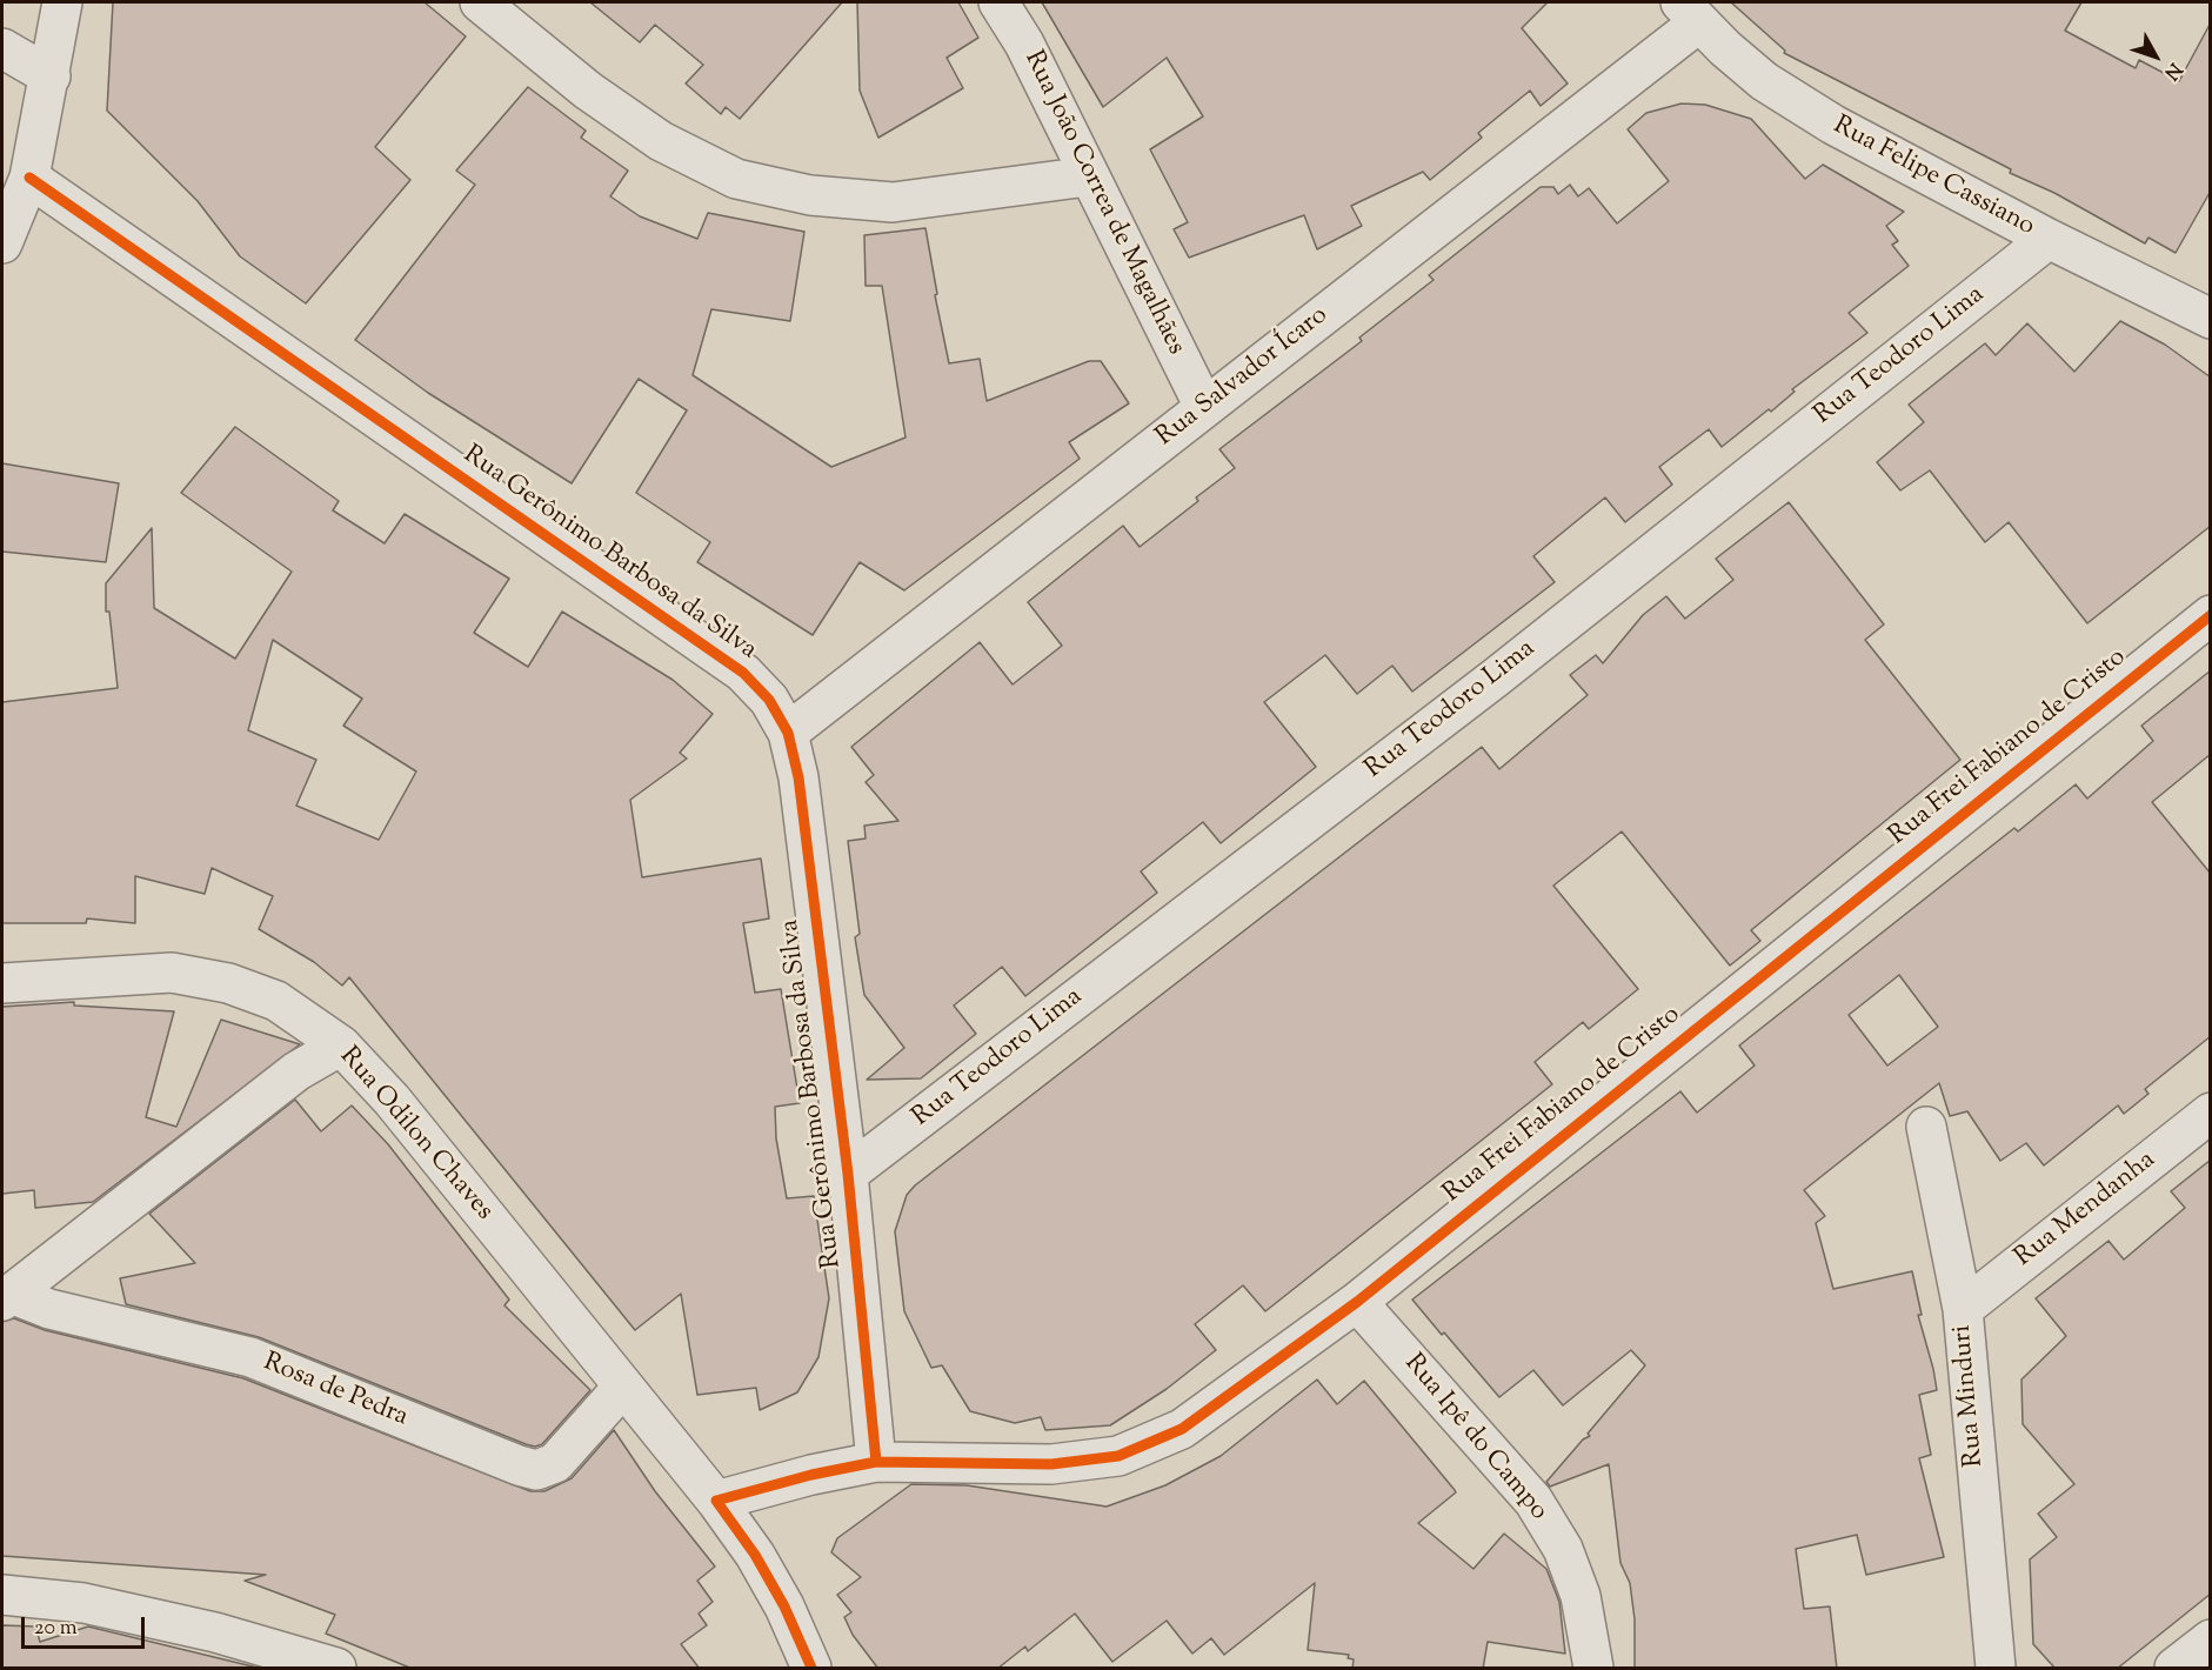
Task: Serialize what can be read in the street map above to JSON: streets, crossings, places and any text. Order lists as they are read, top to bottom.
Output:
{
  "streets": {
    "street": [
      "Rua Felipe Cassiano",
      "Rua João Correa de Magalhães",
      "Rua Teodoro Lima",
      "Rua Salvador Ícaro",
      "Rua Gerônimo Barbosa da Silva",
      "Rua Frei Fabiano de Cristo",
      "Rua Odilon Chaves",
      "Rua Mendanha",
      "Rosa de Pedra",
      "Rua Minduri",
      "Rua Ipê do Campo"
    ]
  },
  "crossings": [
    ["Rua Felipe Cassiano", "Rua Teodoro Lima"],
    ["Rua Felipe Cassiano", "Rua Salvador Ícaro"],
    ["Rua João Correa de Magalhães", "Rua Salvador Ícaro"],
    ["Rua Teodoro Lima", "Rua Gerônimo Barbosa da Silva"],
    ["Rua Salvador Ícaro", "Rua Gerônimo Barbosa da Silva"],
    ["Rua Gerônimo Barbosa da Silva", "Rua Frei Fabiano de Cristo"],
    ["Rua Frei Fabiano de Cristo", "Rua Odilon Chaves"],
    ["Rua Frei Fabiano de Cristo", "Rua Ipê do Campo"],
    ["Rua Odilon Chaves", "Rosa de Pedra"],
    ["Rua Mendanha", "Rua Minduri"]
  ],
  "scale_bar": "20 m",
  "north": "bottom right"
}
